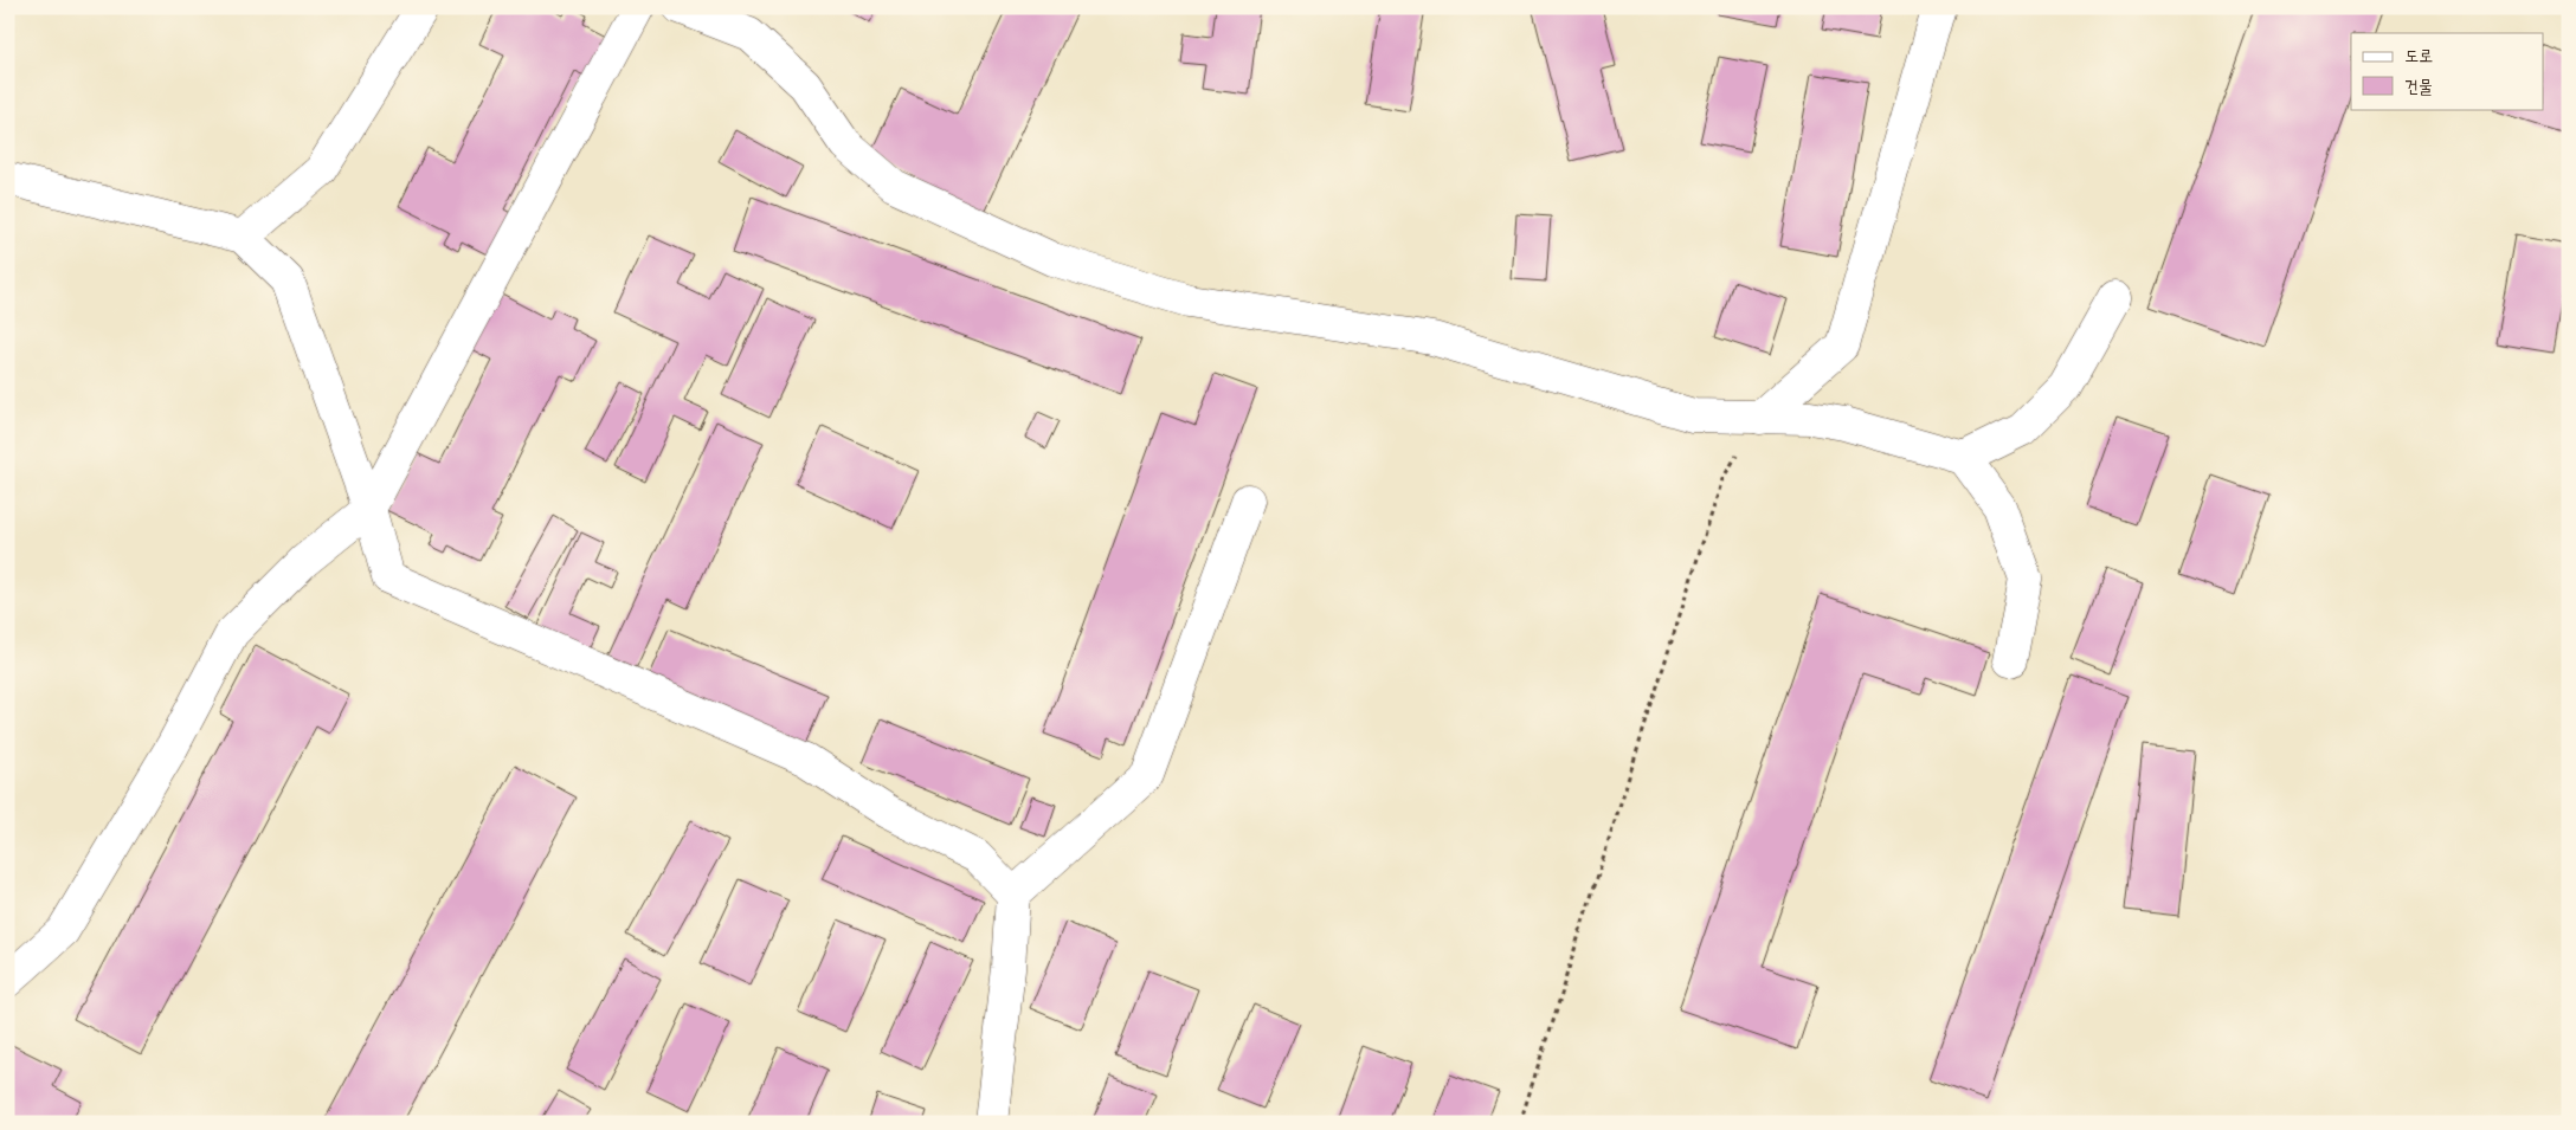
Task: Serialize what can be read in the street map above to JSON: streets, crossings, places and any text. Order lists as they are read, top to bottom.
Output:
{
  "legend": ["도로", "건물"]
}
